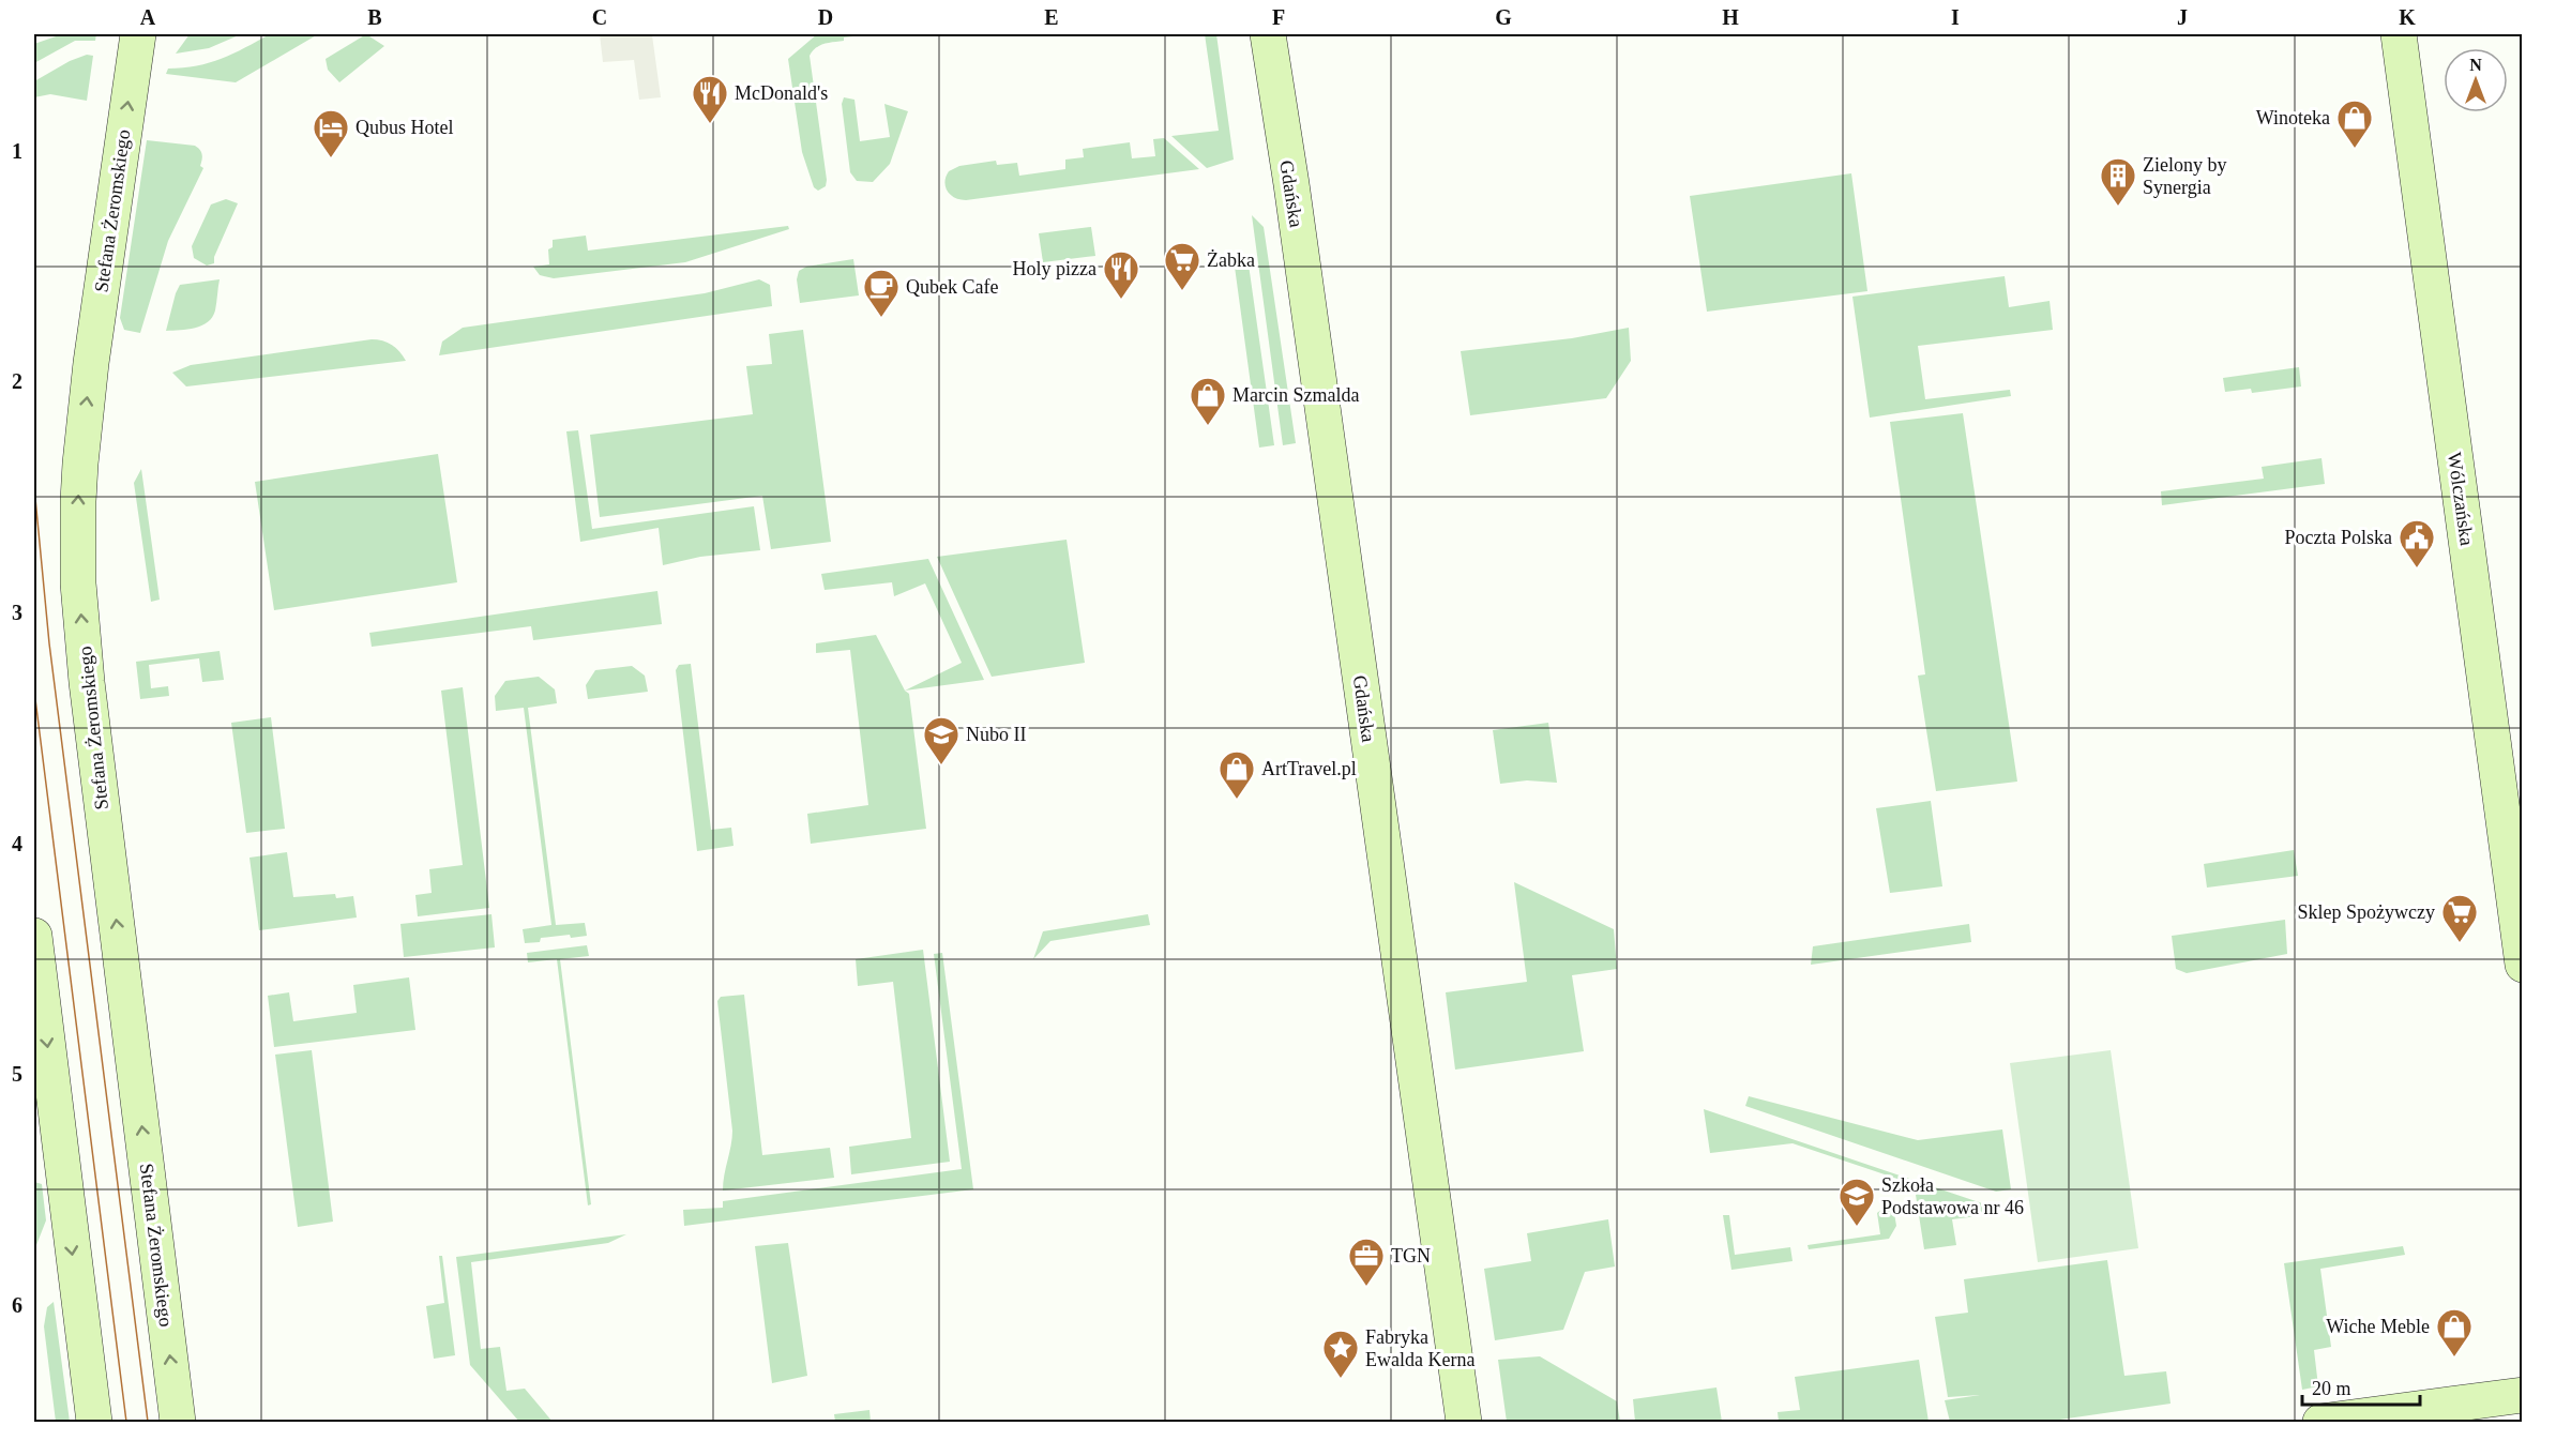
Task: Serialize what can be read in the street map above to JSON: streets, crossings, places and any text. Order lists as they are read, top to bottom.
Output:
{
  "streets": {
    "street": ["Gdańska", "Stefana Żeromskiego", "Wólczańska"]
  },
  "places": {
    "restaurant": ["McDonald's", "Holy pizza"],
    "shop": [
      "Winoteka",
      "Marcin Szmalda",
      "ArtTravel.pl",
      "Wiche Meble"
    ],
    "hotel": ["Qubus Hotel"],
    "building": ["Zielony by Synergia"],
    "supermarket": ["Żabka", "Sklep Spożywczy"],
    "cafe": ["Qubek Cafe"],
    "public building": ["Poczta Polska"],
    "school or university": ["Nubo II", "Szkoła Podstawowa nr 46"],
    "office": ["TGN"],
    "place": ["Fabryka Ewalda Kerna"]
  },
  "scale_bar": "20 m",
  "north": "top",
  "grid": {
    "columns": [
      "A",
      "B",
      "C",
      "D",
      "E",
      "F",
      "G",
      "H",
      "I",
      "J",
      "K"
    ],
    "rows": [
      "1",
      "2",
      "3",
      "4",
      "5",
      "6"
    ]
  }
}
